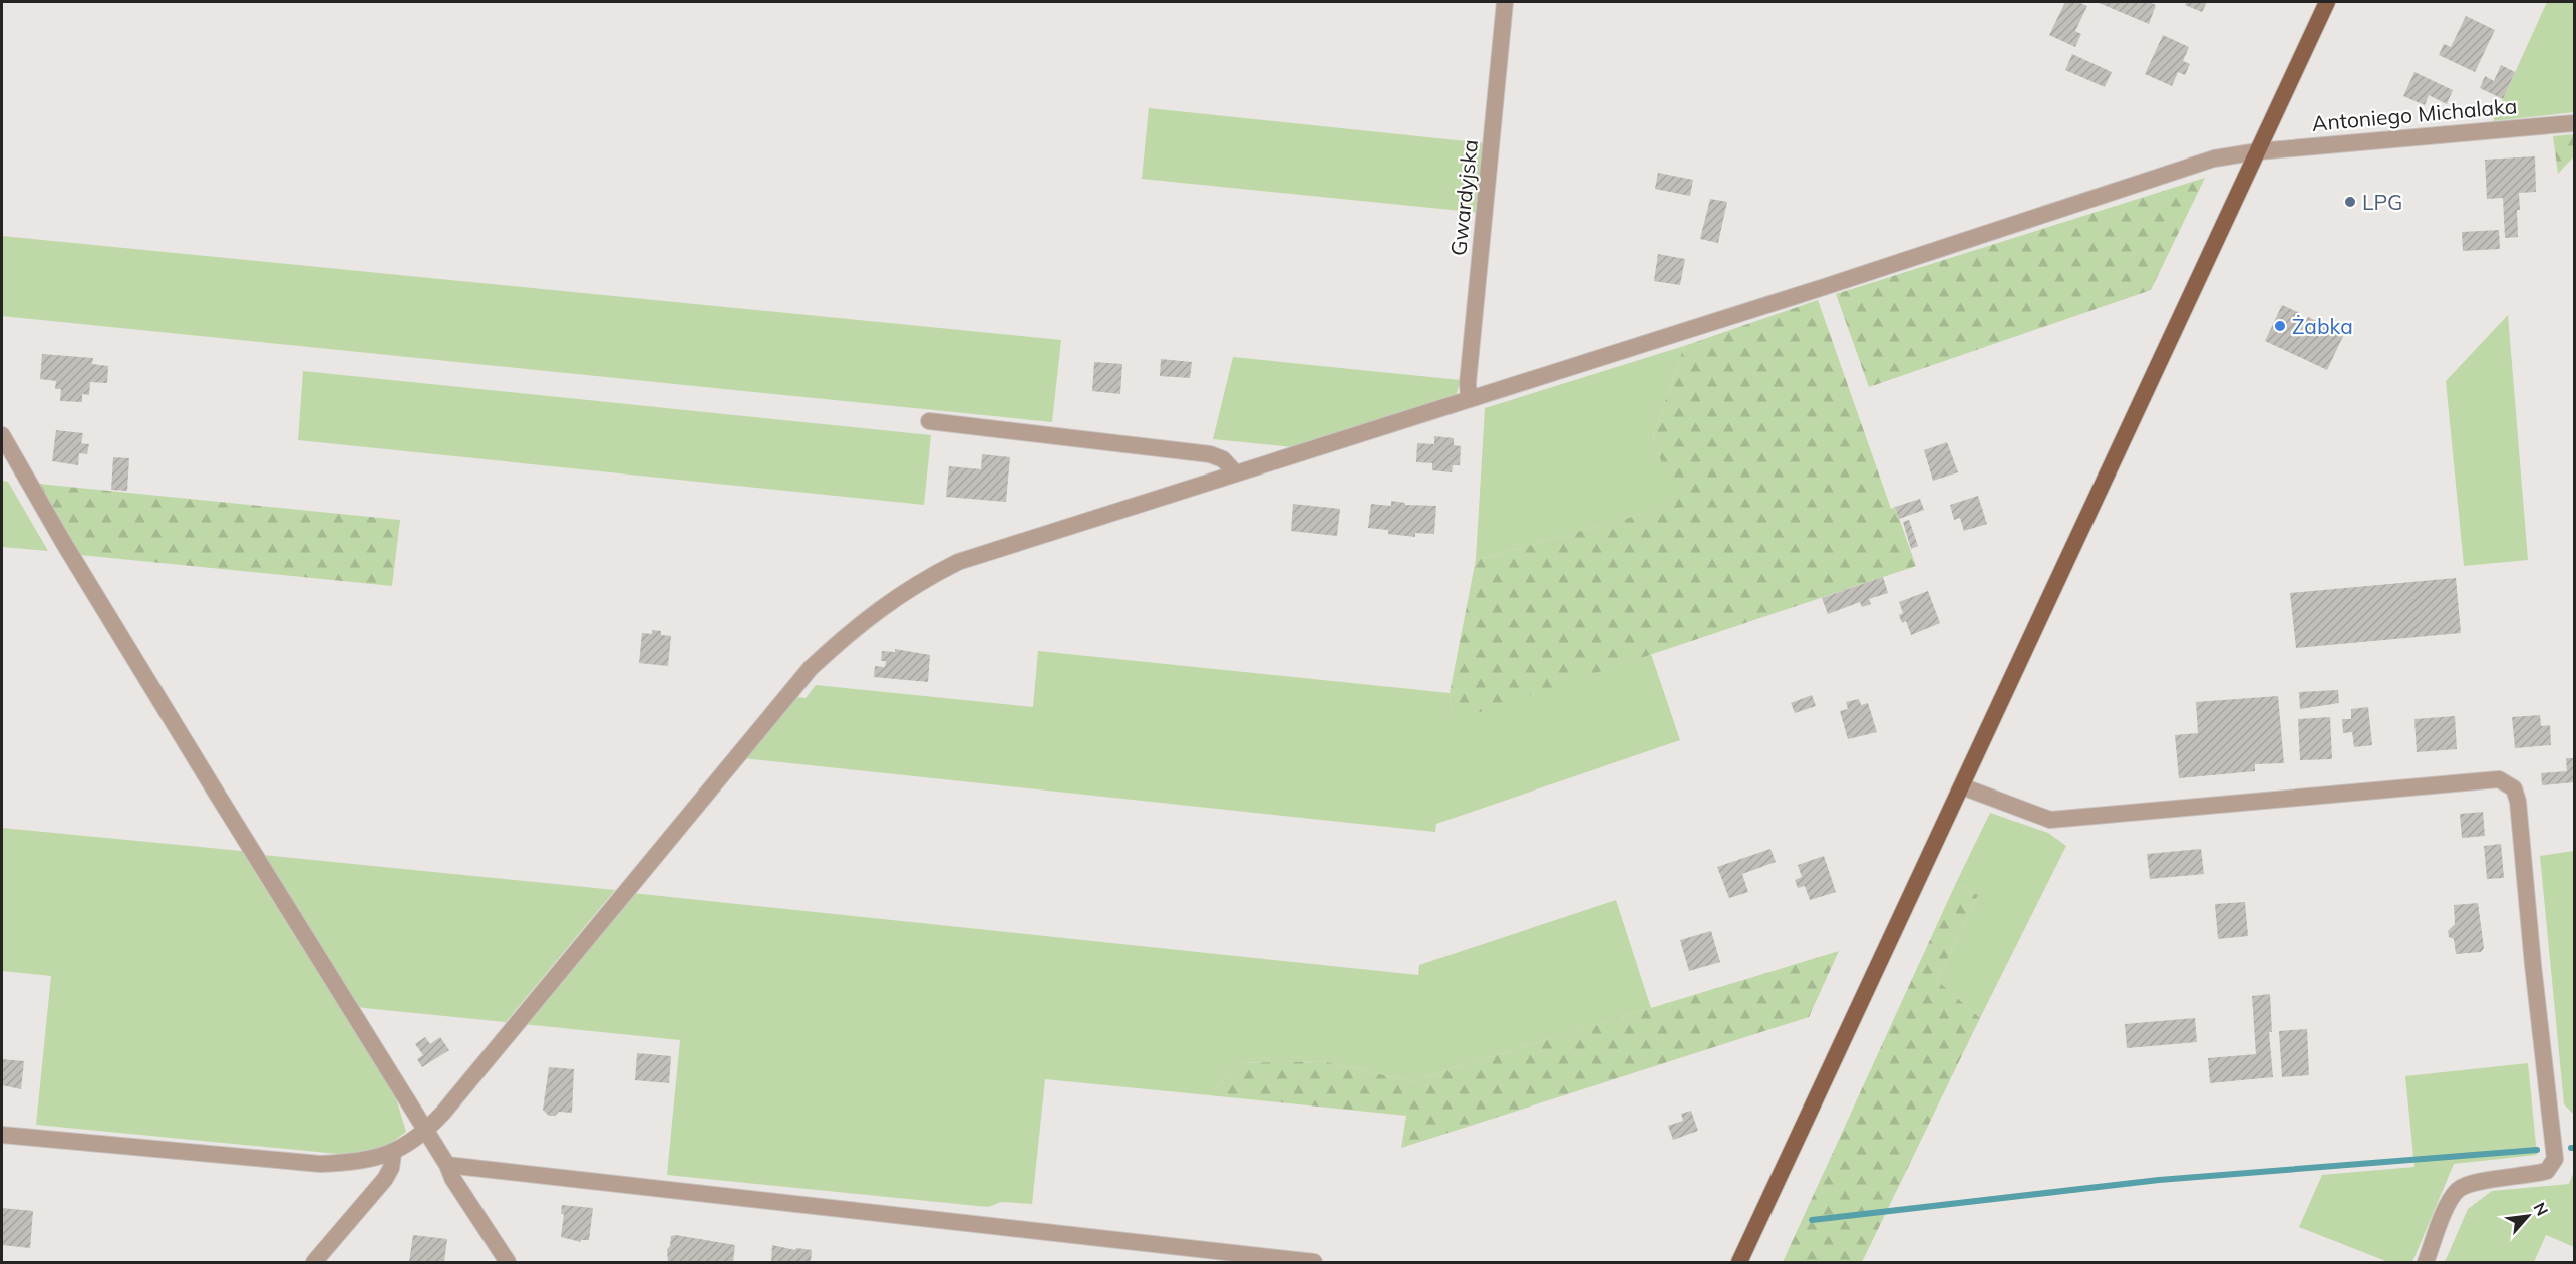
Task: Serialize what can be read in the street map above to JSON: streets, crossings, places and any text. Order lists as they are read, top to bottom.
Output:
{
  "streets": {
    "street": ["Antoniego Michalaka", "Gwardyjska"]
  },
  "crossings": [
    ["Antoniego Michalaka", "Gwardyjska"]
  ],
  "places": ["LPG", "Żabka"],
  "north": "top right"
}
